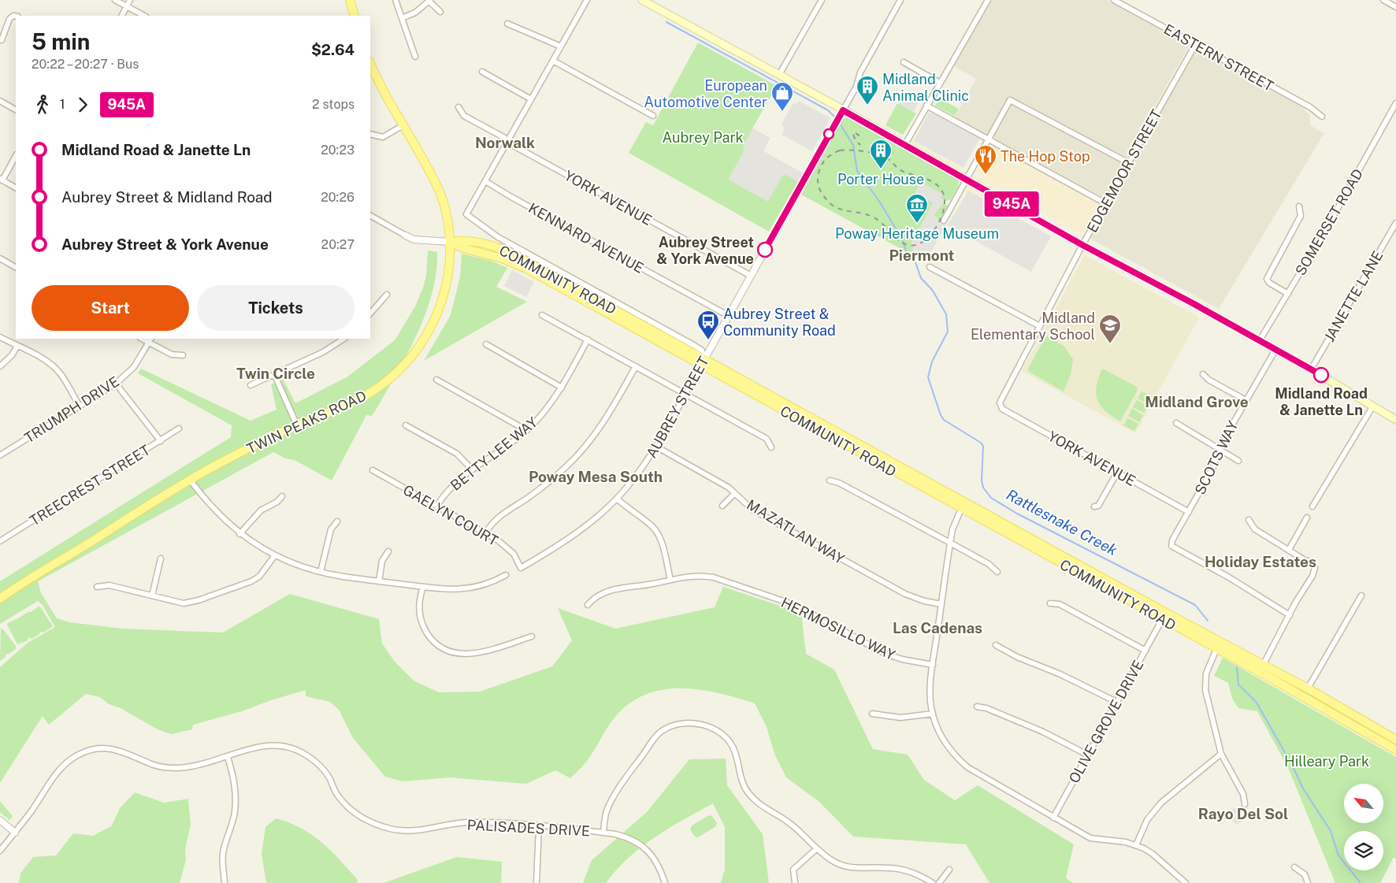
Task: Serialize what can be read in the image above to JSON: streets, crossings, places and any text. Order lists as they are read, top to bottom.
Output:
{
  "streets": {
    "main road": ["COMMUNITY ROAD", "TWIN PEAKS ROAD"],
    "street": [
      "EASTERN STREET",
      "EDGEMOOR STREET",
      "YORK AVENUE",
      "SOMERSET ROAD",
      "KENNARD AVENUE",
      "JANETTE LANE",
      "AUBREY STREET",
      "TRIUMPH DRIVE",
      "BETTY LEE WAY",
      "SCOTS WAY",
      "TREECREST STREET",
      "GAELYN COURT",
      "MAZATLAN WAY",
      "HERMOSILLO WAY",
      "OLIVE GROVE DRIVE",
      "PALISADES DRIVE"
    ]
  },
  "crossings": [
    ["EASTERN STREET", "EDGEMOOR STREET"],
    ["EDGEMOOR STREET", "YORK AVENUE"],
    ["YORK AVENUE", "AUBREY STREET"],
    ["YORK AVENUE", "SCOTS WAY"],
    ["KENNARD AVENUE", "AUBREY STREET"],
    ["COMMUNITY ROAD", "AUBREY STREET"],
    ["COMMUNITY ROAD", "TWIN PEAKS ROAD"],
    ["COMMUNITY ROAD", "OLIVE GROVE DRIVE"],
    ["AUBREY STREET", "GAELYN COURT"],
    ["AUBREY STREET", "MAZATLAN WAY"],
    ["BETTY LEE WAY", "GAELYN COURT"]
  ],
  "districts": [
    "Norwalk",
    "Piermont",
    "Twin Circle",
    "Midland Grove",
    "Poway Mesa South",
    "Holiday Estates",
    "Las Cadenas",
    "Rayo Del Sol"
  ],
  "water": ["Rattlesnake Creek"],
  "parks": ["Aubrey Park", "Hilleary Park"],
  "places": {
    "building": ["Midland Animal Clinic", "Porter House"],
    "shop": ["European Automotive Center"],
    "restaurant": ["The Hop Stop"],
    "museum": ["Poway Heritage Museum"],
    "other": ["Aubrey Street & York Avenue", "Midland Road & Janette Ln"],
    "bus stop": ["Aubrey Street & Community Road"],
    "school or university": ["Midland Elementary School"]
  },
  "lines": ["bus line 945A"],
  "north": "top left",
  "page": {
    "on_map": "945A",
    "heading": ["5 min", "20:22 – 20:27 · Bus", "$2.64"],
    "legs": ["1", "945A", "2 stops"],
    "list": [
      {
        "name": "Midland Road & Janette Ln",
        "value": "20:23"
      },
      {
        "name": "Aubrey Street & Midland Road",
        "value": "20:26"
      },
      {
        "name": "Aubrey Street & York Avenue",
        "value": "20:27"
      }
    ],
    "buttons": ["Start", "Tickets"]
  }
}
